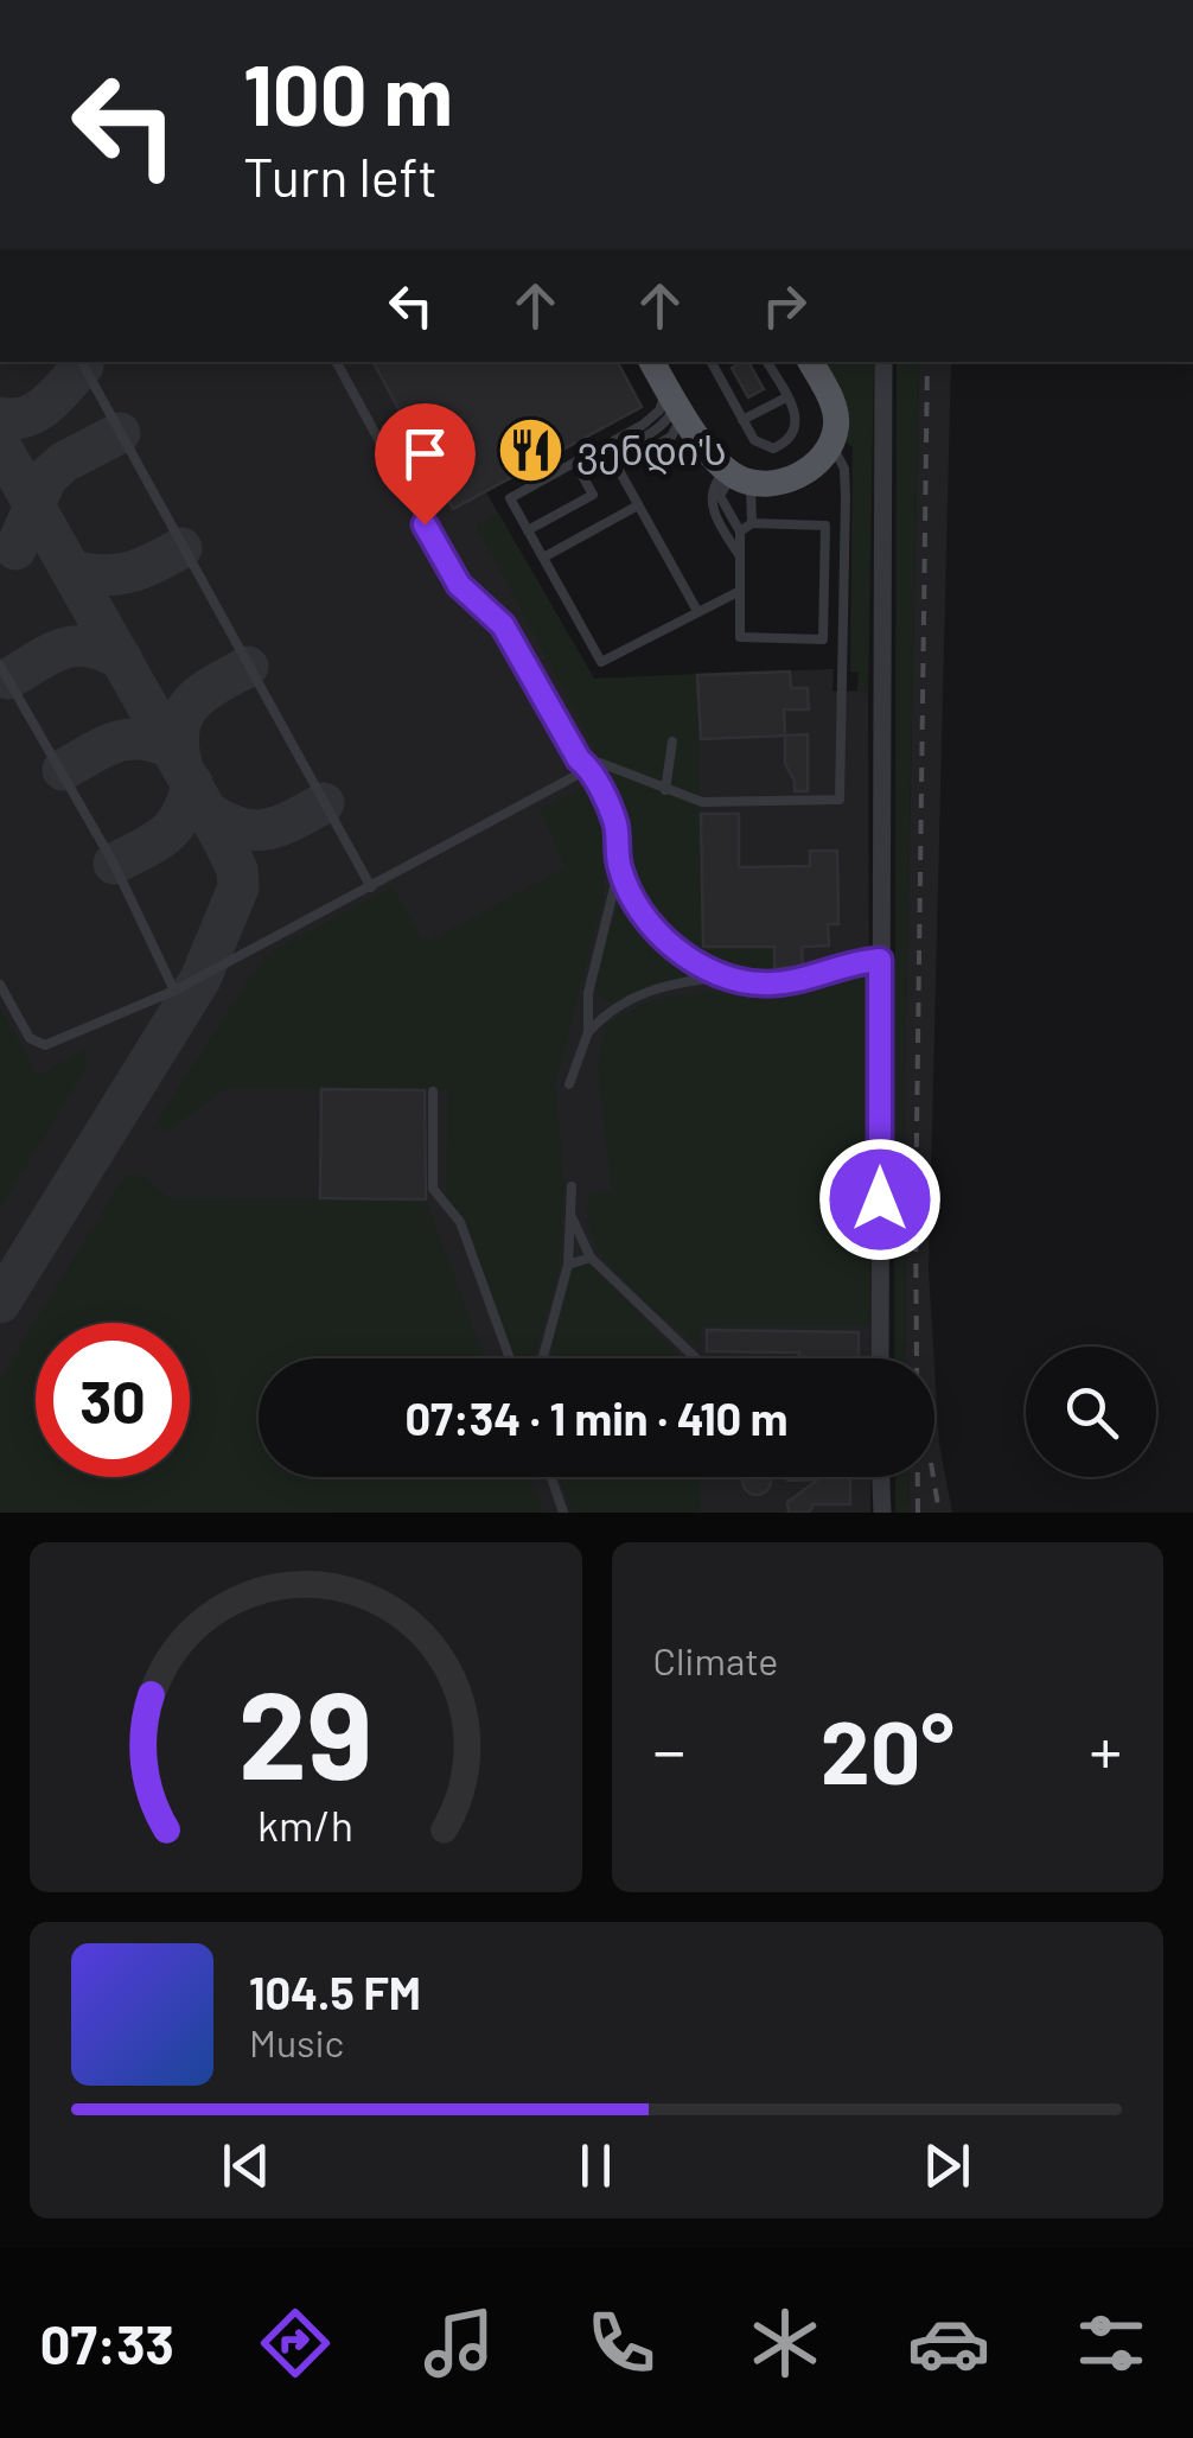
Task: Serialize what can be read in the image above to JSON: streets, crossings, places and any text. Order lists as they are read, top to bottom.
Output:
{
  "places": {
    "restaurant": ["ვენდი'ს"]
  },
  "page": {
    "turn": ["100 m", "Turn left"],
    "limit": "30",
    "trip": "07:34 · 1 min · 410 m",
    "tile": "Climate",
    "heat": ["−", "20°", "+"],
    "song": ["104.5 FM", "Music"],
    "tabs": "07:33",
    "gauge": ["29", "km/h"]
  }
}
